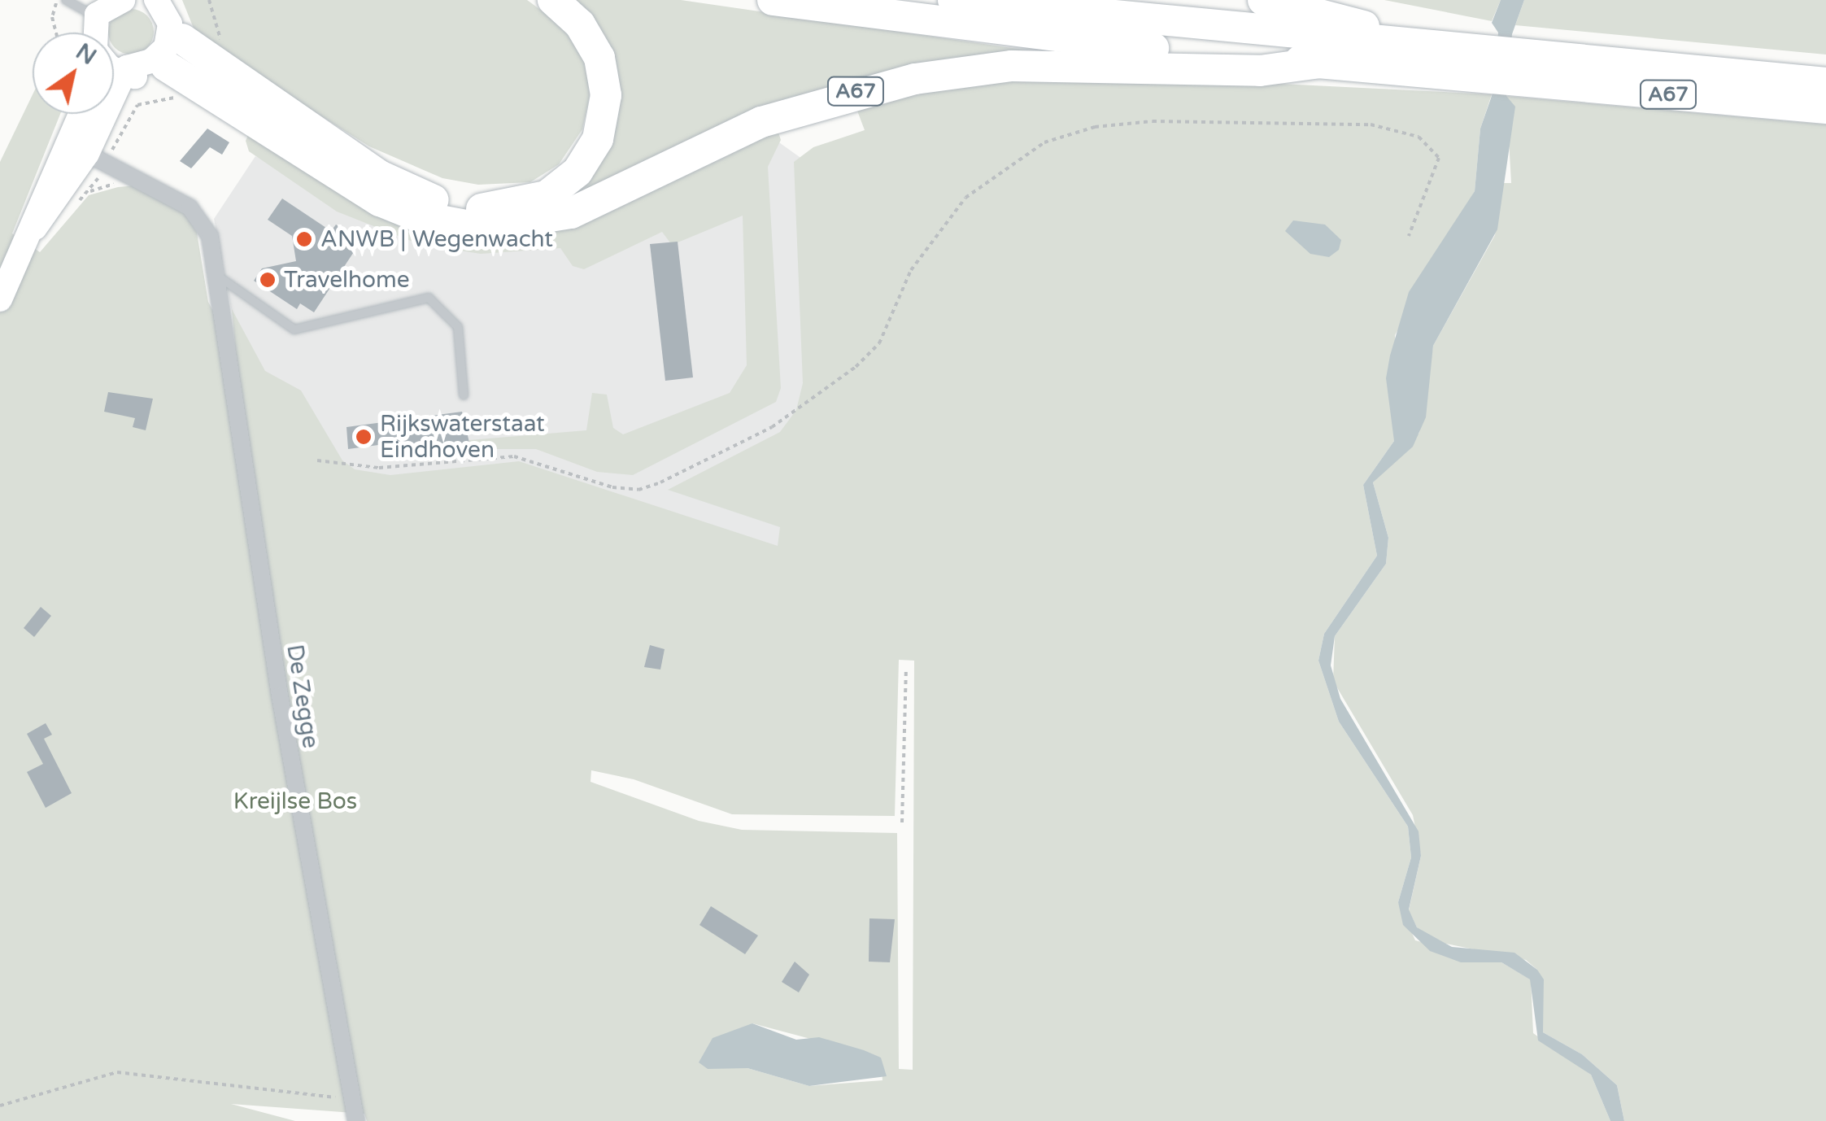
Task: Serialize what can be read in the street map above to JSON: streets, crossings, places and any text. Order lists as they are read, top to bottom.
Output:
{
  "streets": {
    "highway": ["A67"],
    "street": ["De Zegge"]
  },
  "parks": ["Kreijlse Bos"],
  "places": ["ANWB | Wegenwacht", "Travelhome", "Rijkswaterstaat Eindhoven"],
  "north": "top right"
}
